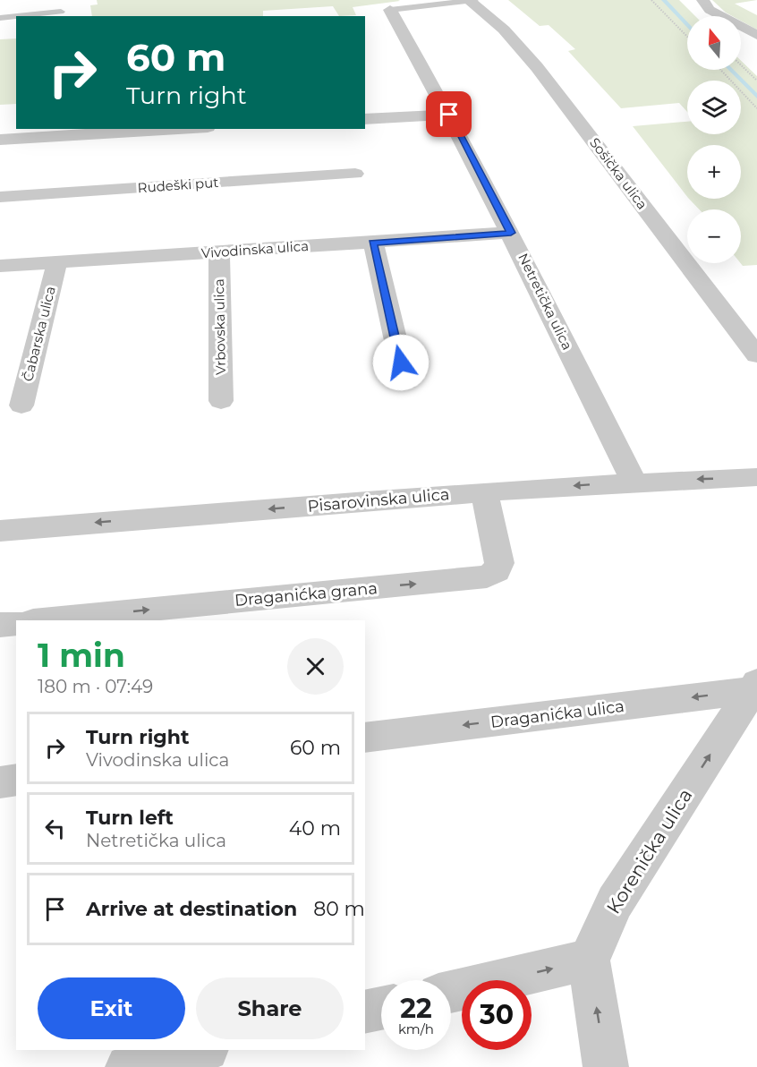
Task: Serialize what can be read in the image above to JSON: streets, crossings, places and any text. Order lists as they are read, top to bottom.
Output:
{
  "streets": {
    "street": [
      "Sošička ulica",
      "Rudeški put",
      "Vivodinska ulica",
      "Netretička ulica",
      "Vrbovska ulica",
      "Čabarska ulica",
      "Pisarovinska ulica",
      "Draganićka grana",
      "Draganićka ulica",
      "Korenička ulica"
    ]
  },
  "crossings": [
    ["Vivodinska ulica", "Netretička ulica"],
    ["Vivodinska ulica", "Vrbovska ulica"],
    ["Vivodinska ulica", "Čabarska ulica"],
    ["Netretička ulica", "Pisarovinska ulica"],
    ["Pisarovinska ulica", "Draganićka grana"],
    ["Draganićka ulica", "Korenička ulica"]
  ],
  "one_way": ["Pisarovinska ulica", "Draganićka grana", "Korenička ulica"],
  "north": "top",
  "page": {
    "map_buttons": ["+", "−"],
    "turn": ["60 m", "Turn right"],
    "heading": ["1 min", "180 m · 07:49"],
    "list": [
      {
        "name": "Turn right",
        "note": "Vivodinska ulica",
        "value": "60 m"
      },
      {
        "name": "Turn left",
        "note": "Netretička ulica",
        "value": "40 m"
      },
      {
        "name": "Arrive at destination",
        "value": "80 m"
      }
    ],
    "buttons": ["Exit", "Share"],
    "speed": "22 km/h",
    "limit": "30"
  }
}
